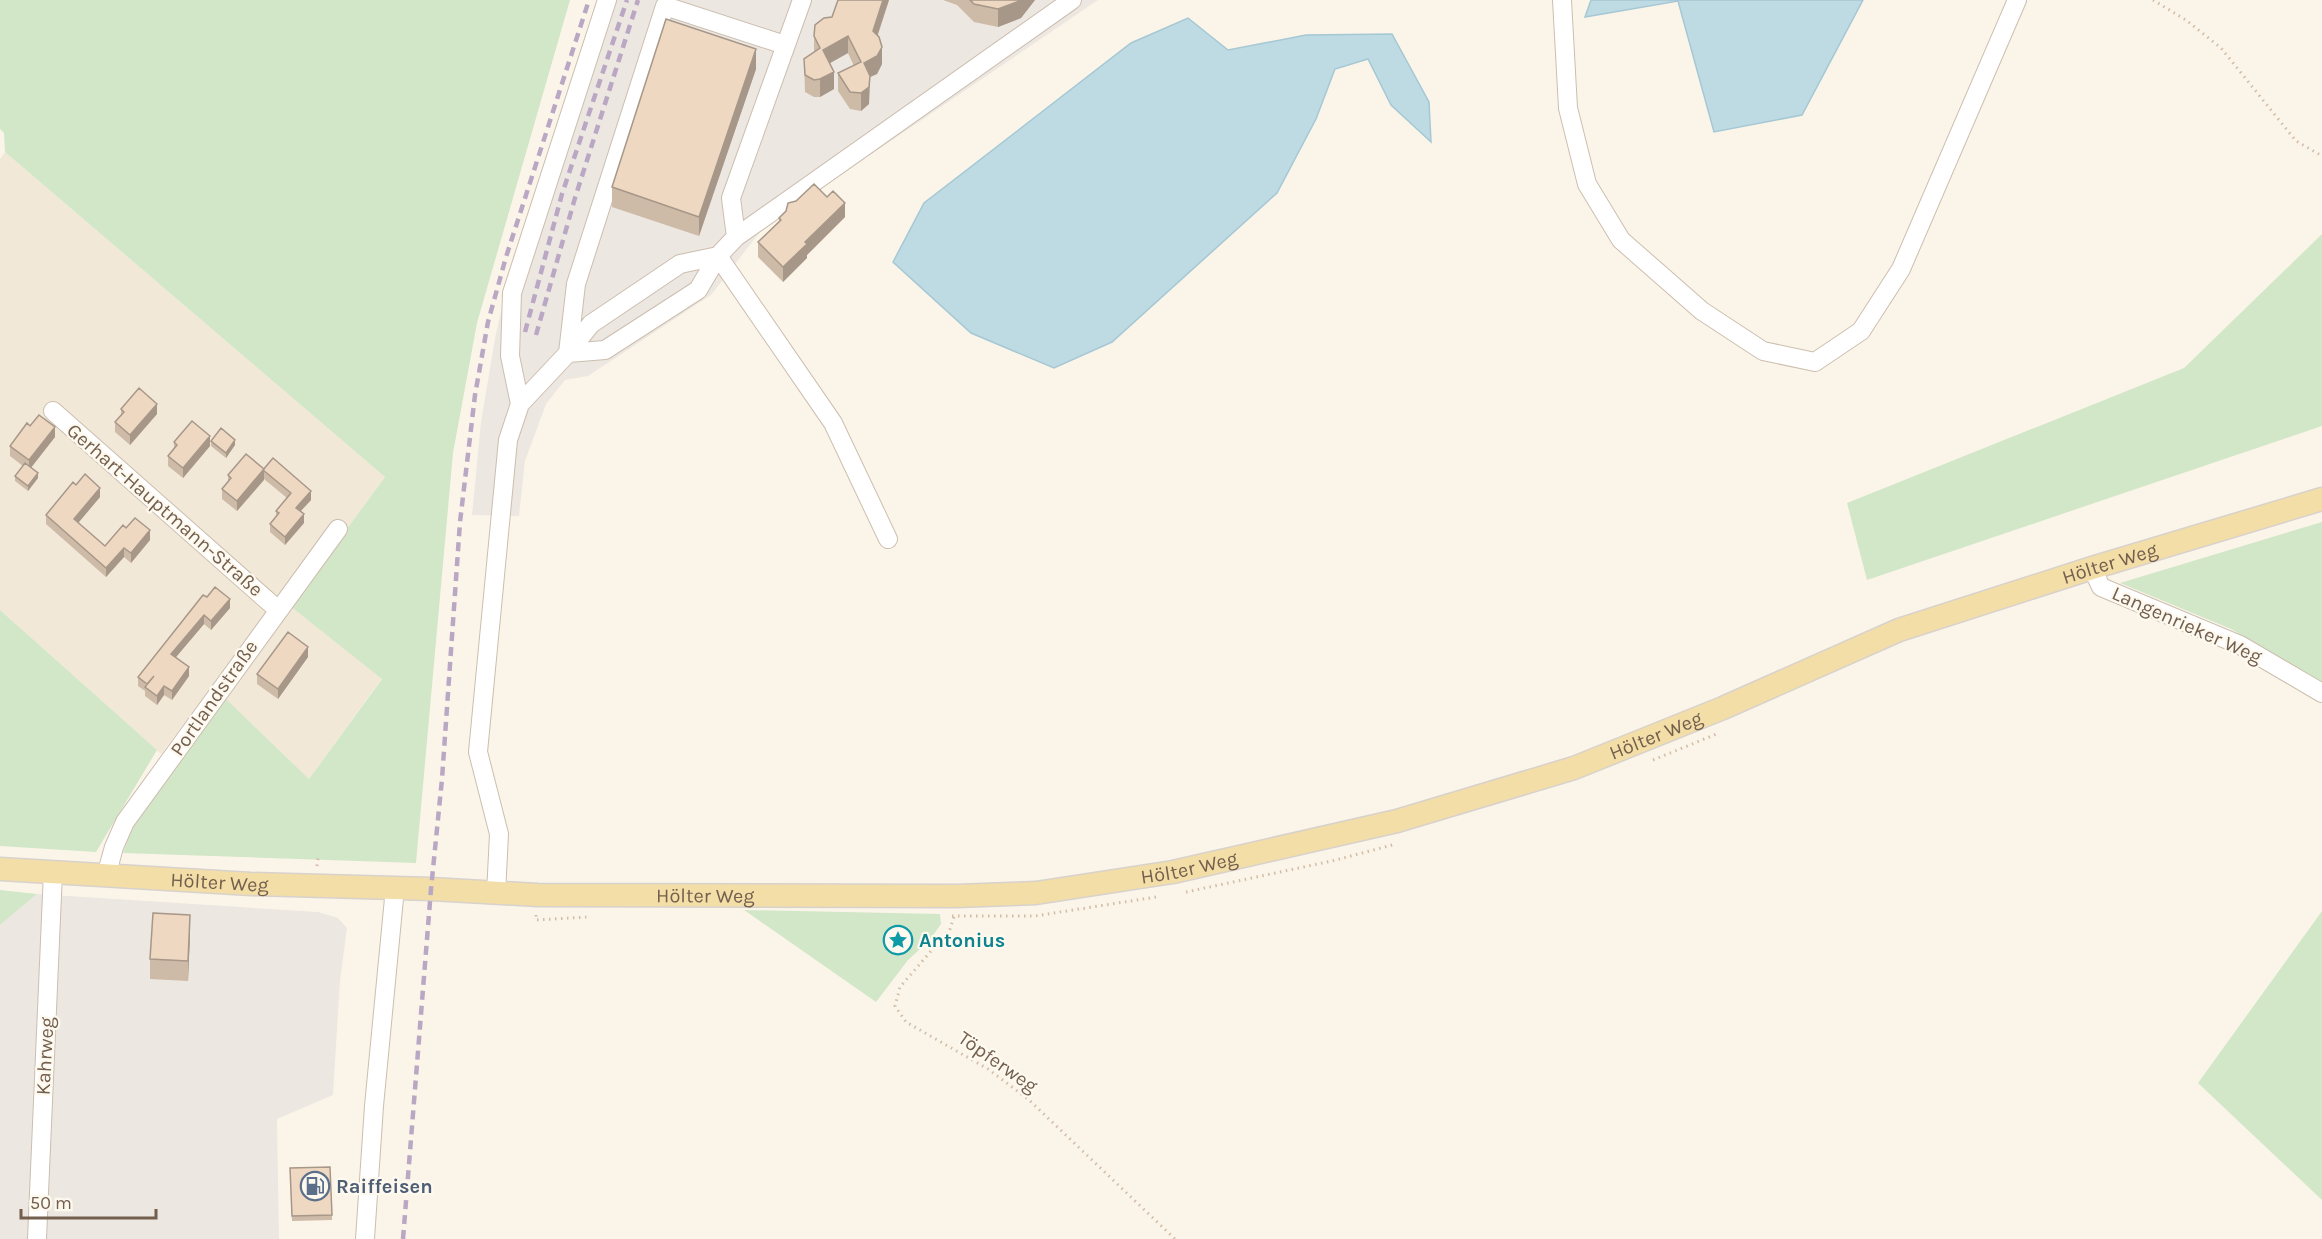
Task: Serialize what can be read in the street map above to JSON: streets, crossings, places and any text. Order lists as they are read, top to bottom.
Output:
{
  "streets": {
    "main road": ["Hölter Weg"],
    "street": [
      "Gerhart-Hauptmann-Straße",
      "Langenrieker Weg",
      "Portlandstraße",
      "Kahrweg"
    ],
    "path": ["Töpferweg"]
  },
  "crossings": [
    ["Gerhart-Hauptmann-Straße", "Portlandstraße"],
    ["Hölter Weg", "Langenrieker Weg"],
    ["Hölter Weg", "Portlandstraße"],
    ["Hölter Weg", "Kahrweg"],
    ["Hölter Weg", "Töpferweg"]
  ],
  "places": {
    "place": ["Antonius"],
    "fuel station": ["Raiffeisen"]
  },
  "scale_bar": "50 m"
}
